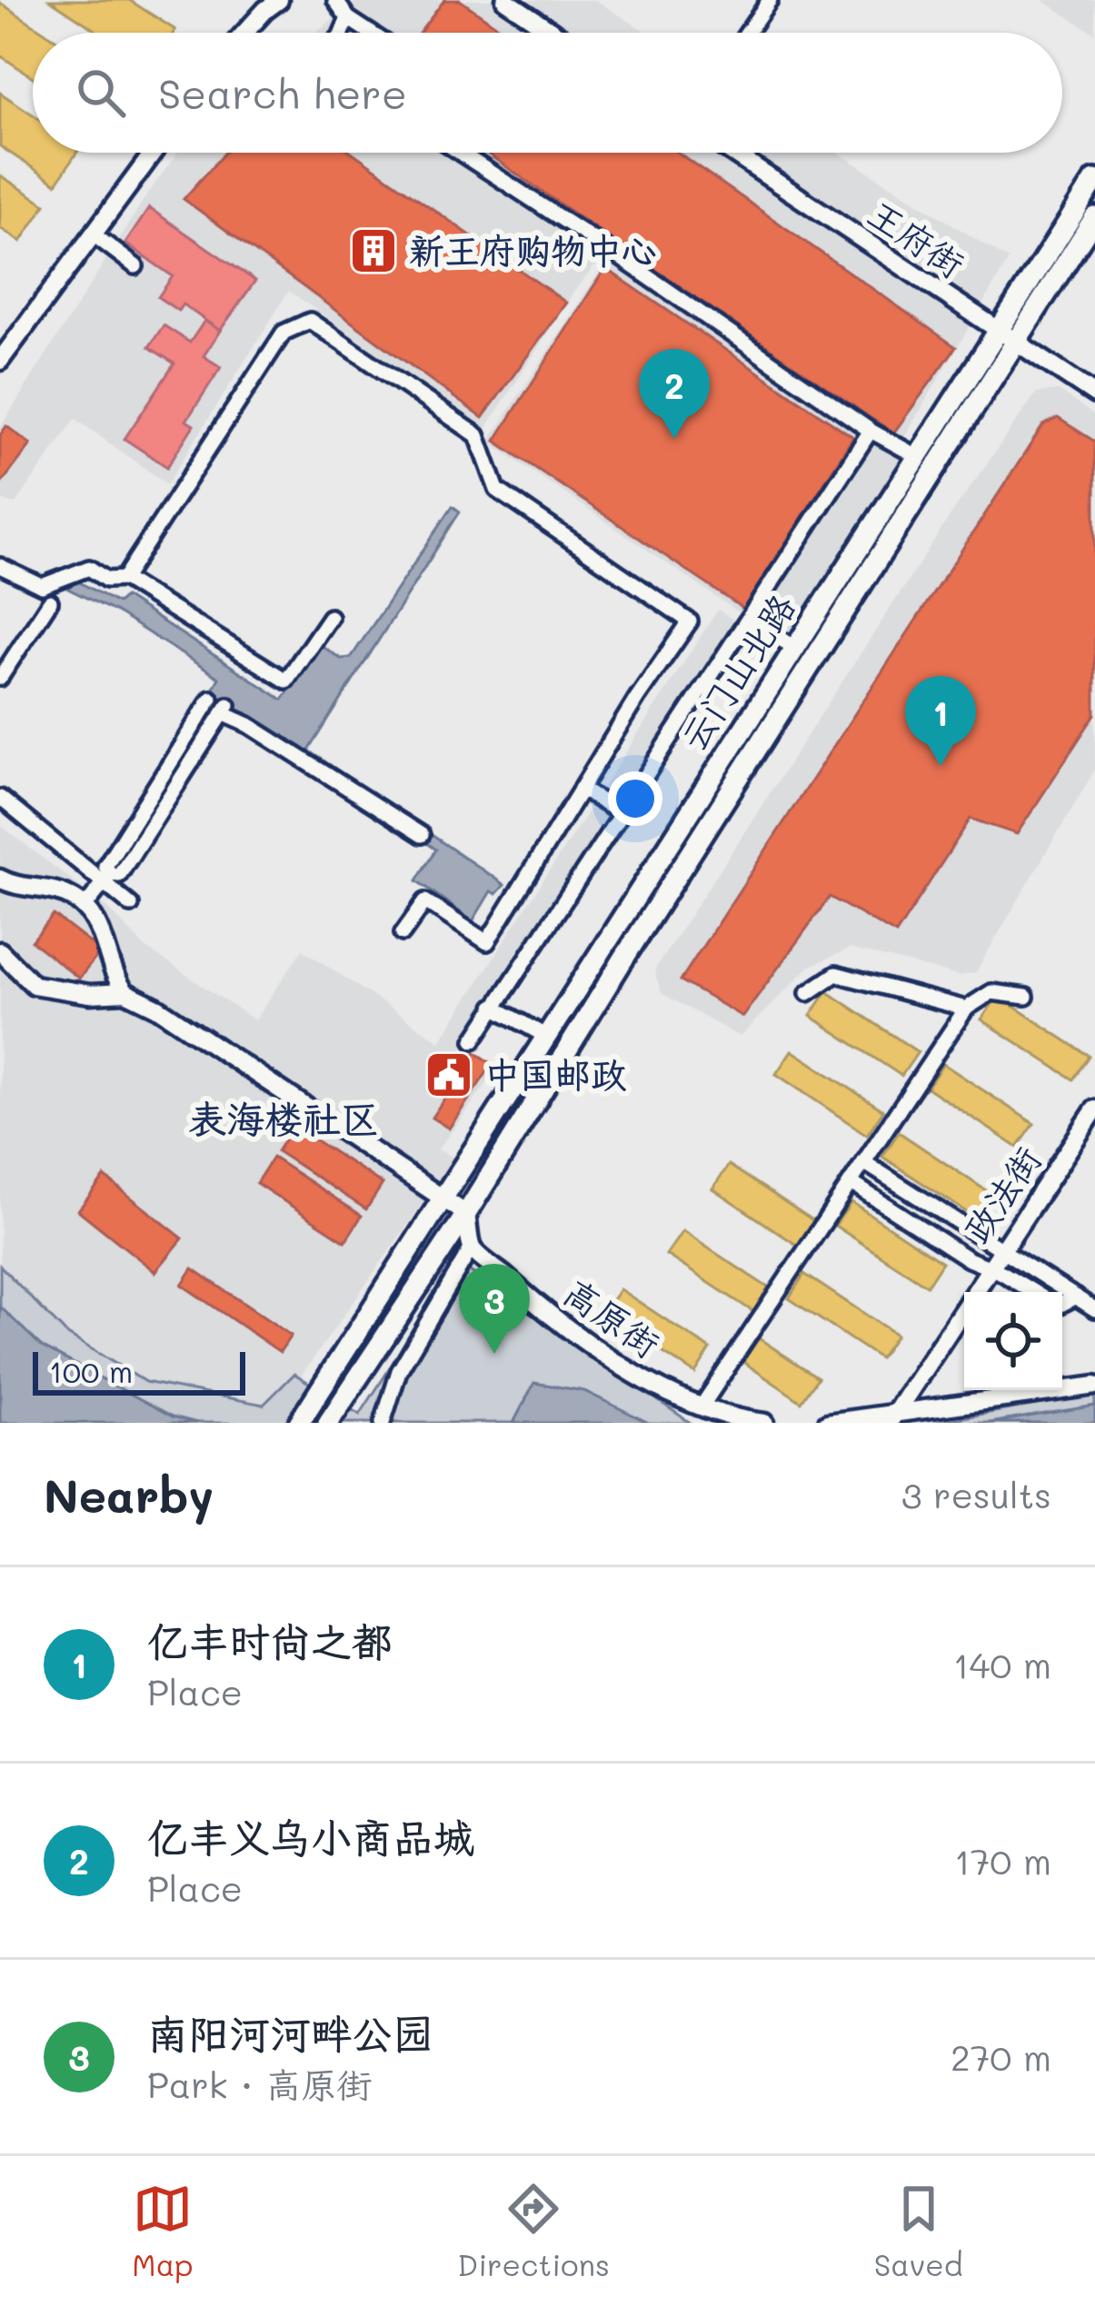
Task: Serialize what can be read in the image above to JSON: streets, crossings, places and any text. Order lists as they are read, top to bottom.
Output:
{
  "streets": {
    "main road": ["云门山北路"],
    "street": ["王府街", "政法街", "高原街"]
  },
  "crossings": [
    ["王府街", "云门山北路"]
  ],
  "districts": ["表海楼社区"],
  "places": {
    "building": ["新王府购物中心"],
    "public building": ["中国邮政"]
  },
  "scale_bar": "100 m",
  "page": {
    "search": "Search here",
    "pins": ["2", "1", "3"],
    "scale": "100 m",
    "heading": ["Nearby", "3 results"],
    "list": [
      {
        "mark": "1",
        "name": "亿丰时尚之都",
        "note": "Place",
        "value": "140 m"
      },
      {
        "mark": "2",
        "name": "亿丰义乌小商品城",
        "note": "Place",
        "value": "170 m"
      },
      {
        "mark": "3",
        "name": "南阳河河畔公园",
        "note": "Park · 高原街",
        "value": "270 m"
      }
    ],
    "nav": ["Map", "Directions", "Saved"]
  }
}
